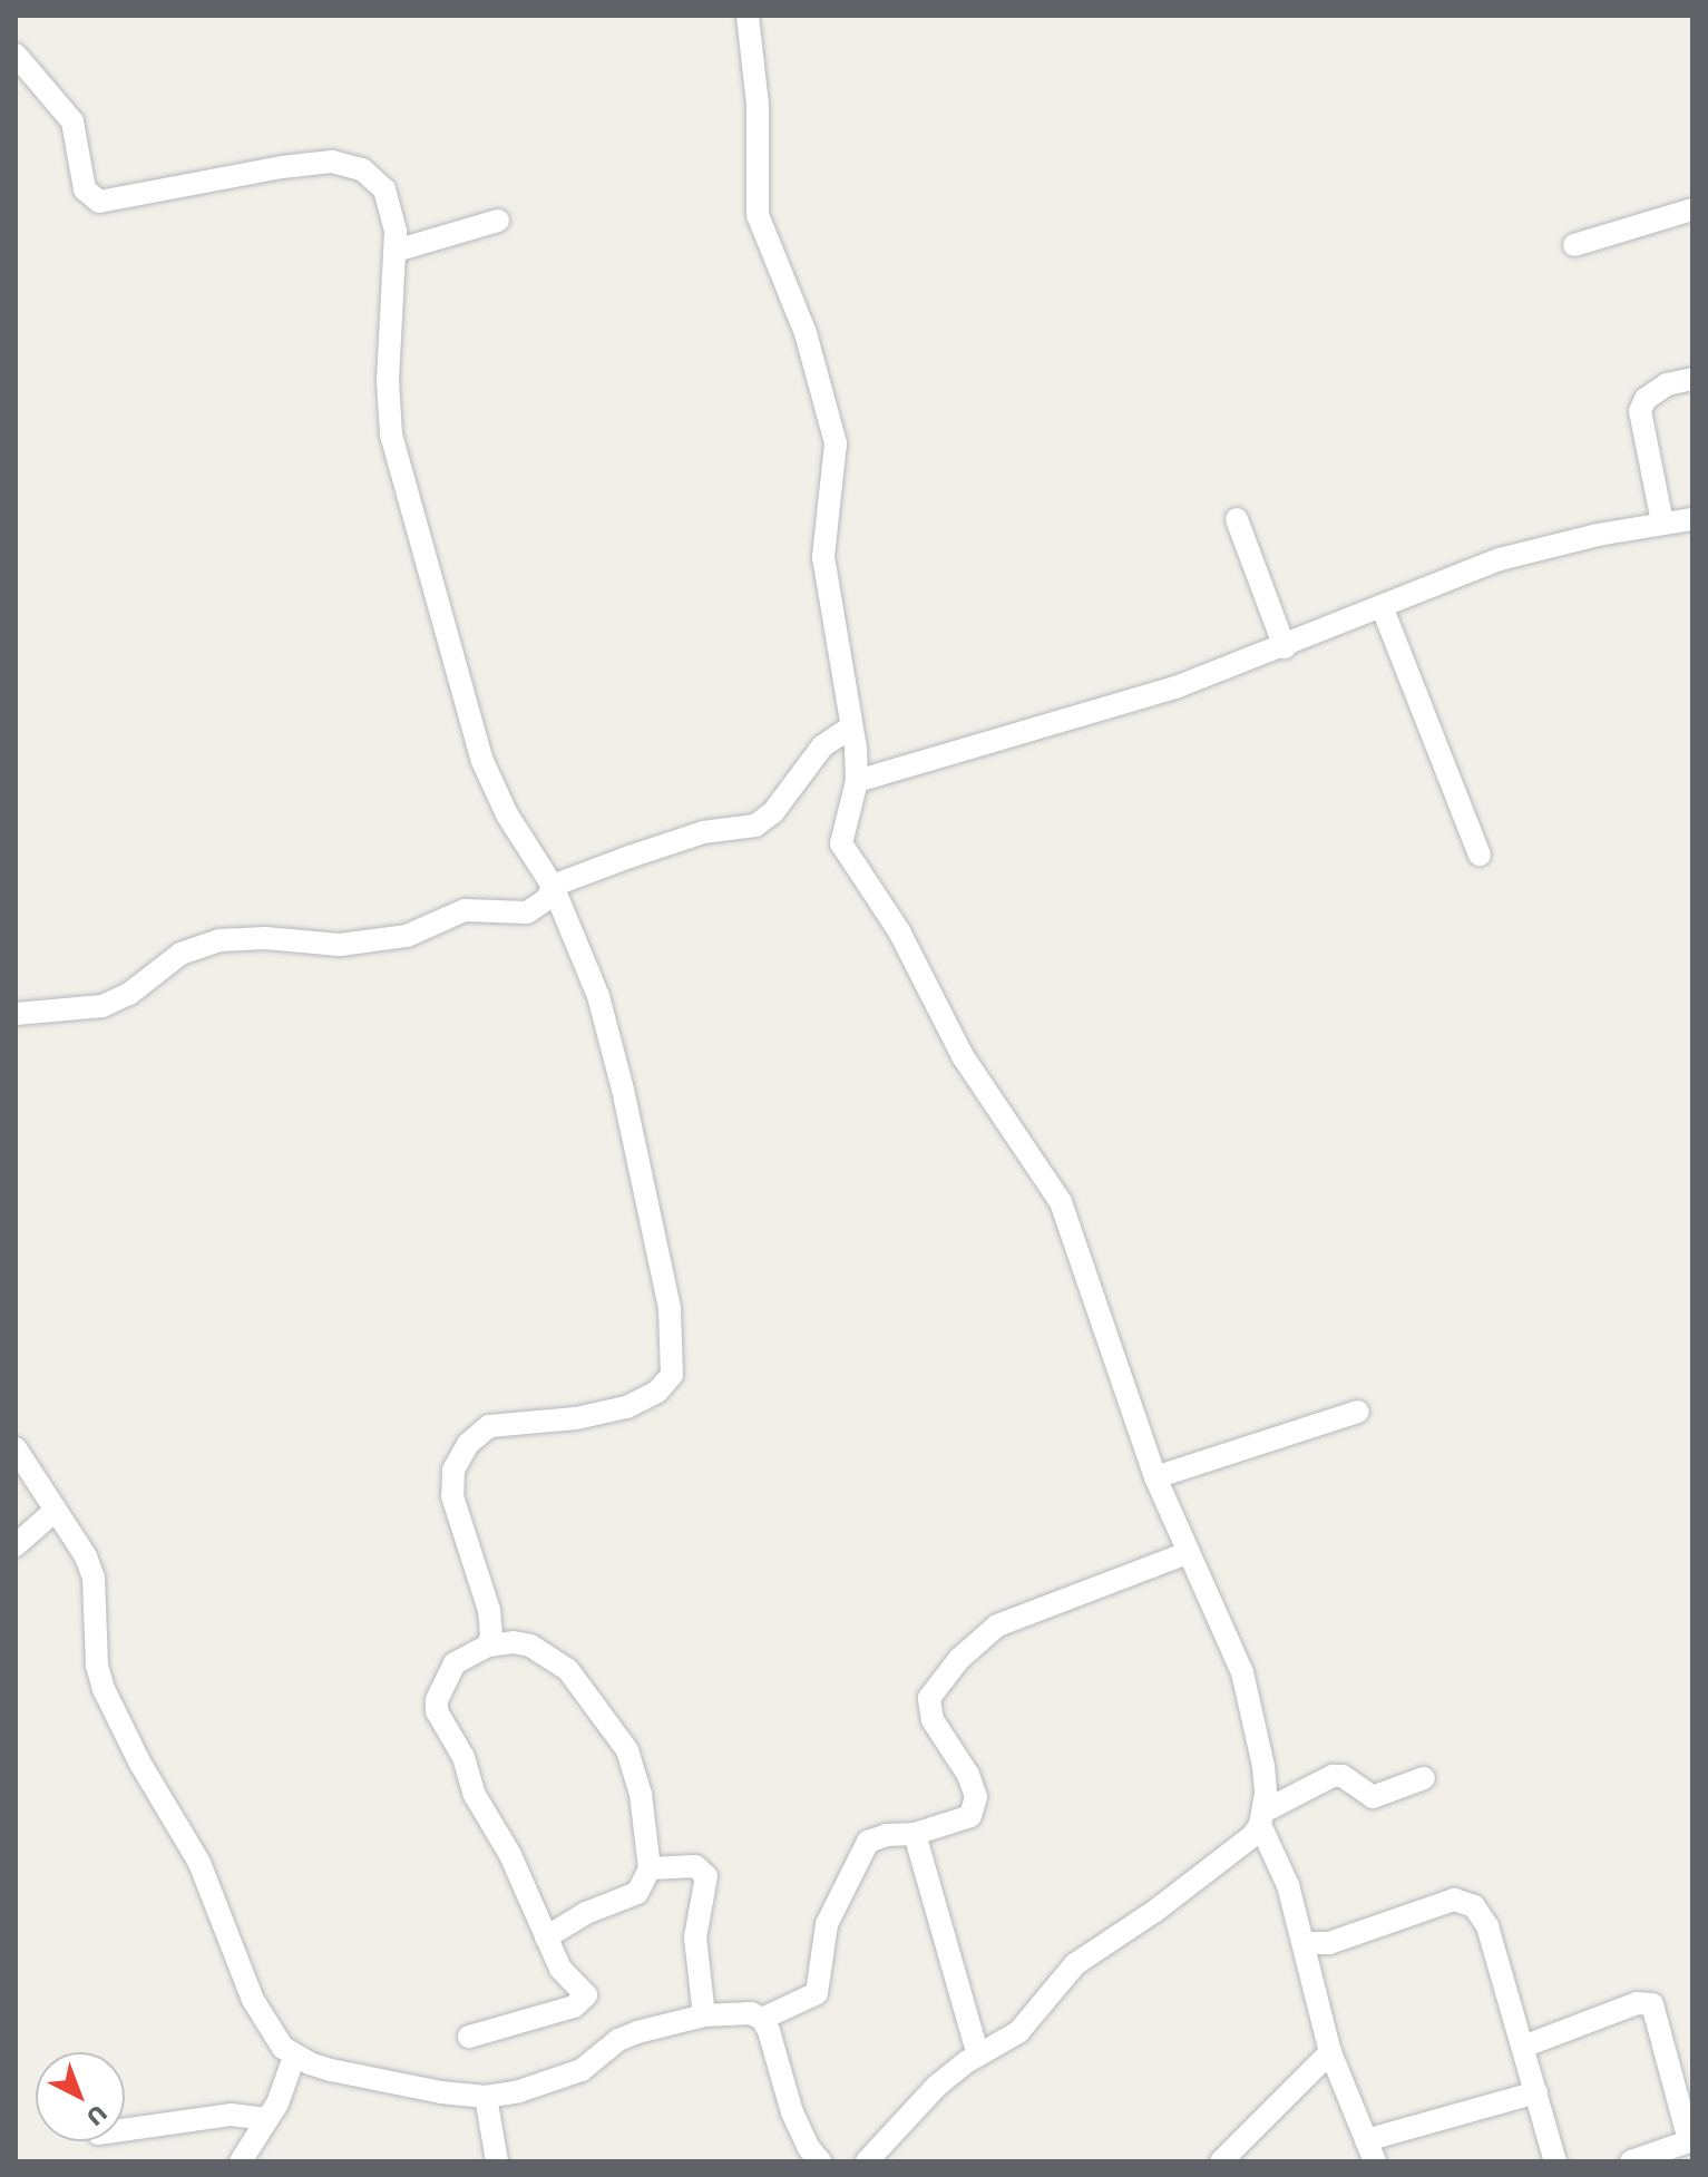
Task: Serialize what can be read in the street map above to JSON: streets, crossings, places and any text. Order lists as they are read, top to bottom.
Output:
{
  "north": "bottom right"
}
